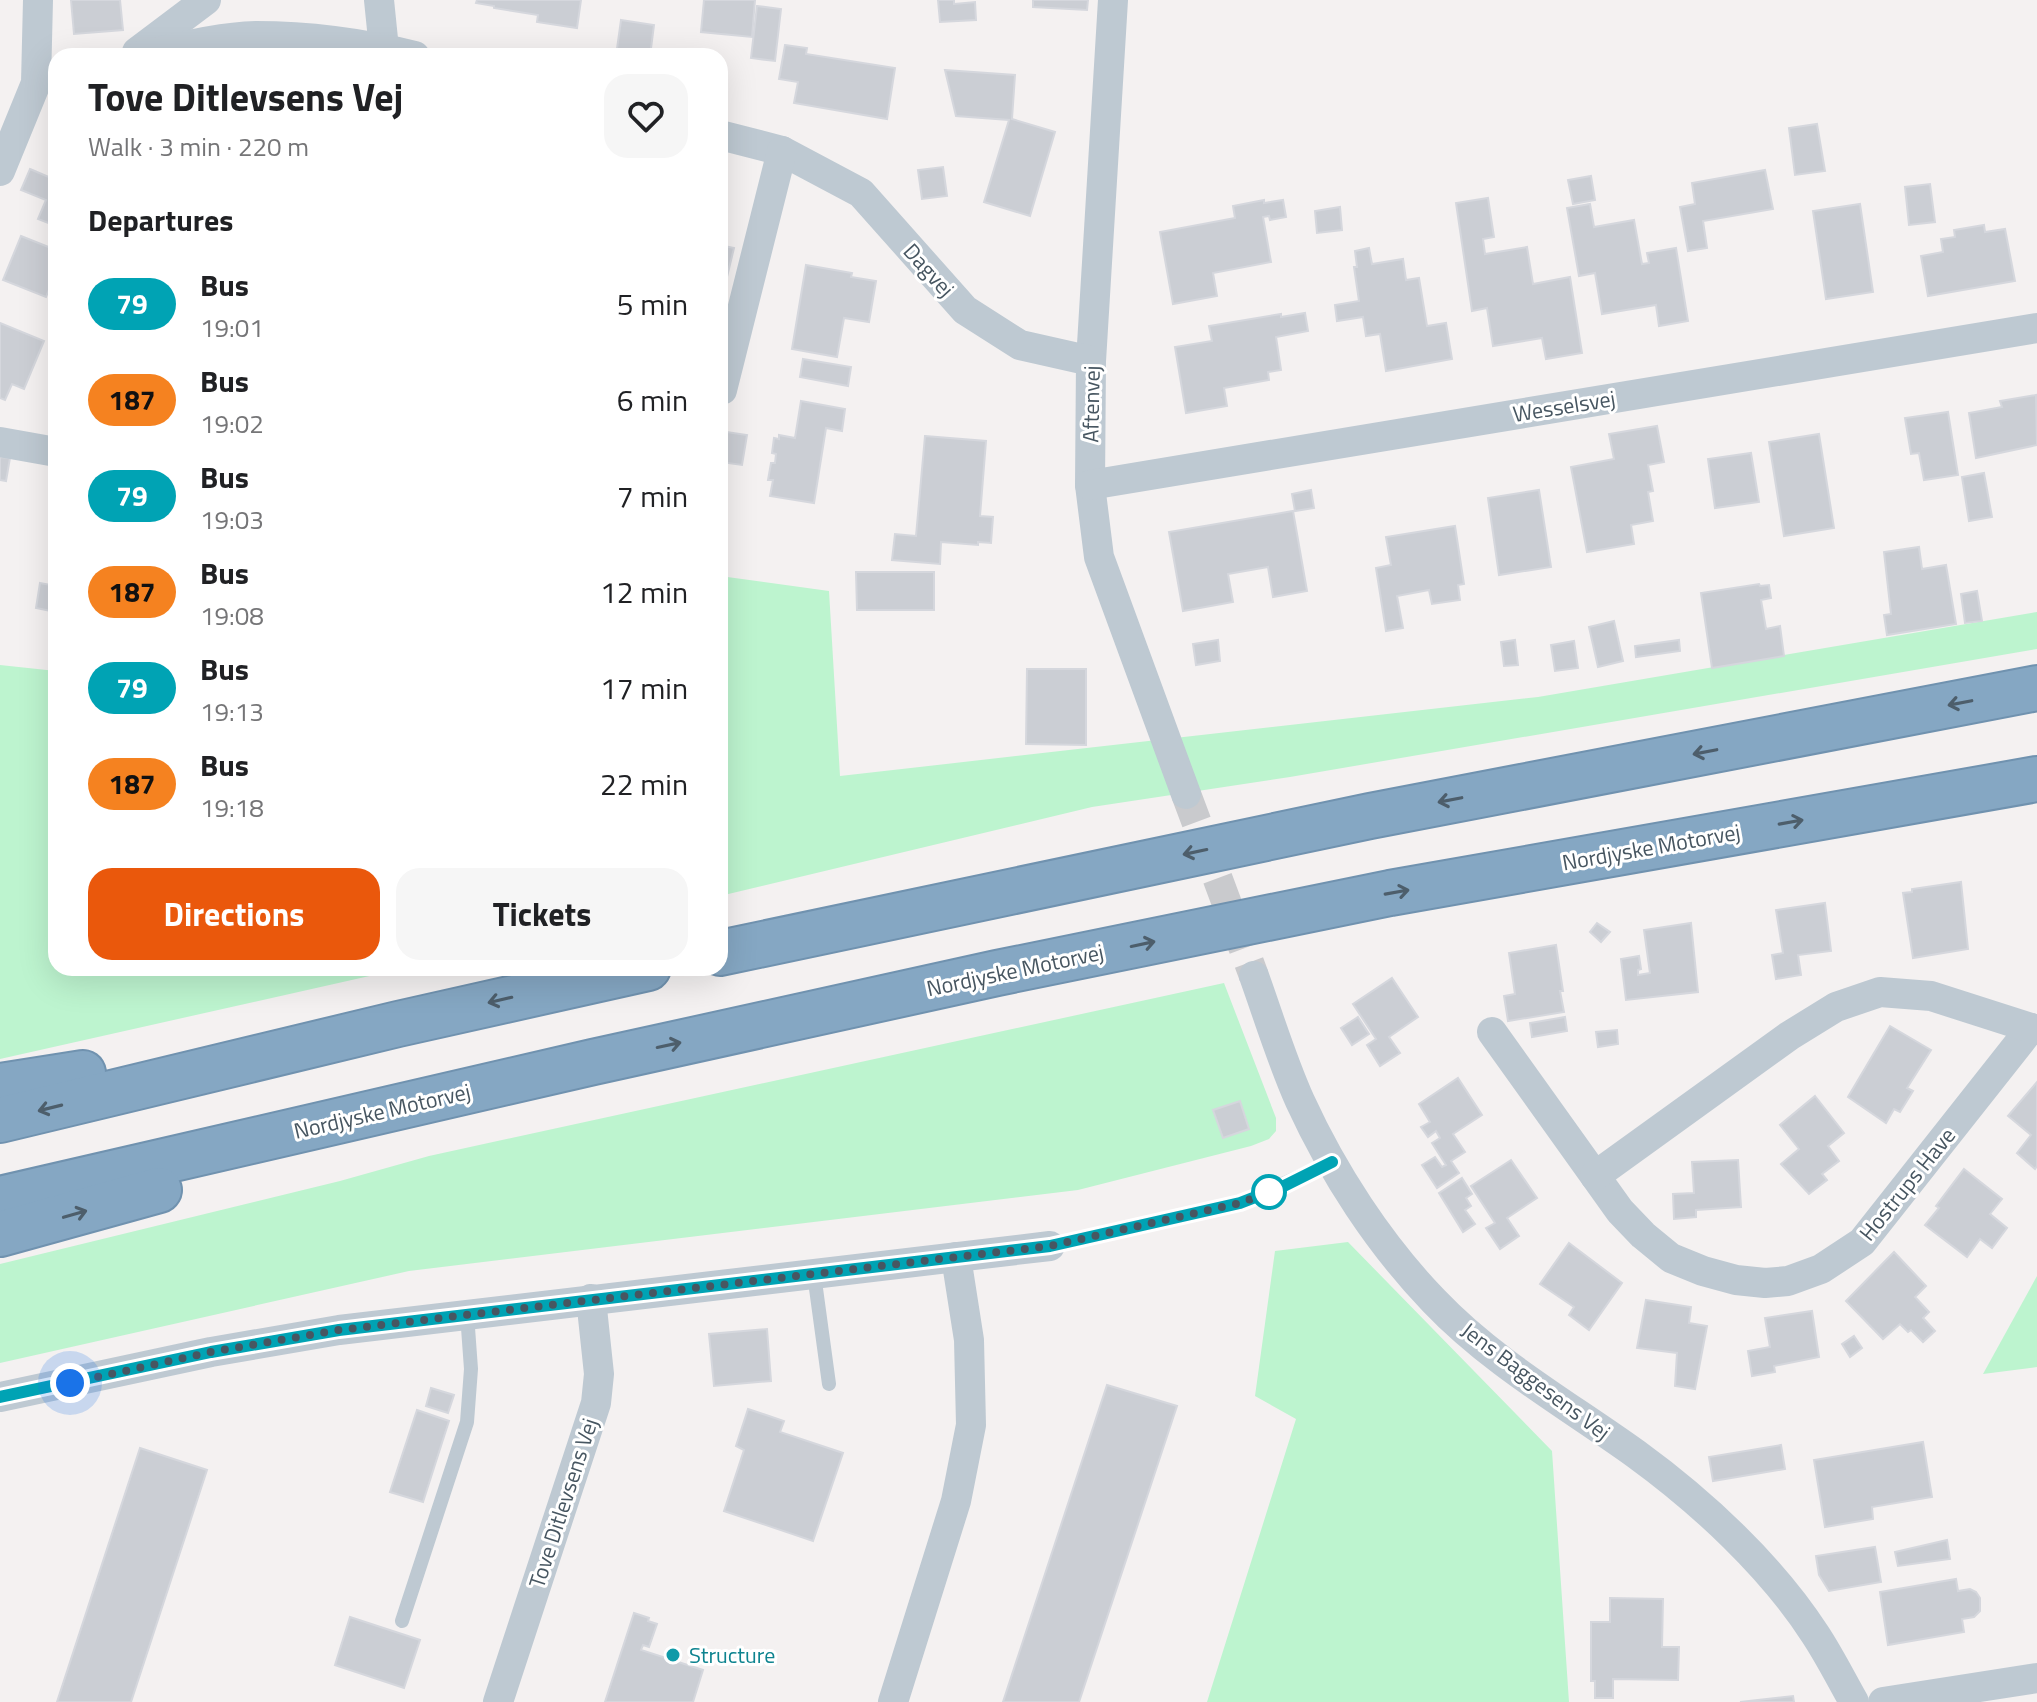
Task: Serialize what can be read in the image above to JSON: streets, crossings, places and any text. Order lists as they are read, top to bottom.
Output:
{
  "streets": {
    "highway": ["Nordjyske Motorvej"],
    "street": [
      "Dagvej",
      "Aftenvej",
      "Wesselsvej",
      "Hostrups Have",
      "Jens Baggesens Vej",
      "Tove Ditlevsens Vej"
    ]
  },
  "crossings": [
    ["Dagvej", "Aftenvej"],
    ["Aftenvej", "Wesselsvej"]
  ],
  "places": ["Structure"],
  "lines": ["bus line 79"],
  "page": {
    "heading": [
      ["Tove Ditlevsens Vej", "Walk · 3 min · 220 m"],
      "Departures"
    ],
    "list": [
      {
        "mark": "79",
        "name": "Bus",
        "note": "19:01",
        "value": "5 min"
      },
      {
        "mark": "187",
        "name": "Bus",
        "note": "19:02",
        "value": "6 min"
      },
      {
        "mark": "79",
        "name": "Bus",
        "note": "19:03",
        "value": "7 min"
      },
      {
        "mark": "187",
        "name": "Bus",
        "note": "19:08",
        "value": "12 min"
      },
      {
        "mark": "79",
        "name": "Bus",
        "note": "19:13",
        "value": "17 min"
      },
      {
        "mark": "187",
        "name": "Bus",
        "note": "19:18",
        "value": "22 min"
      }
    ],
    "buttons": ["Directions", "Tickets"]
  }
}
